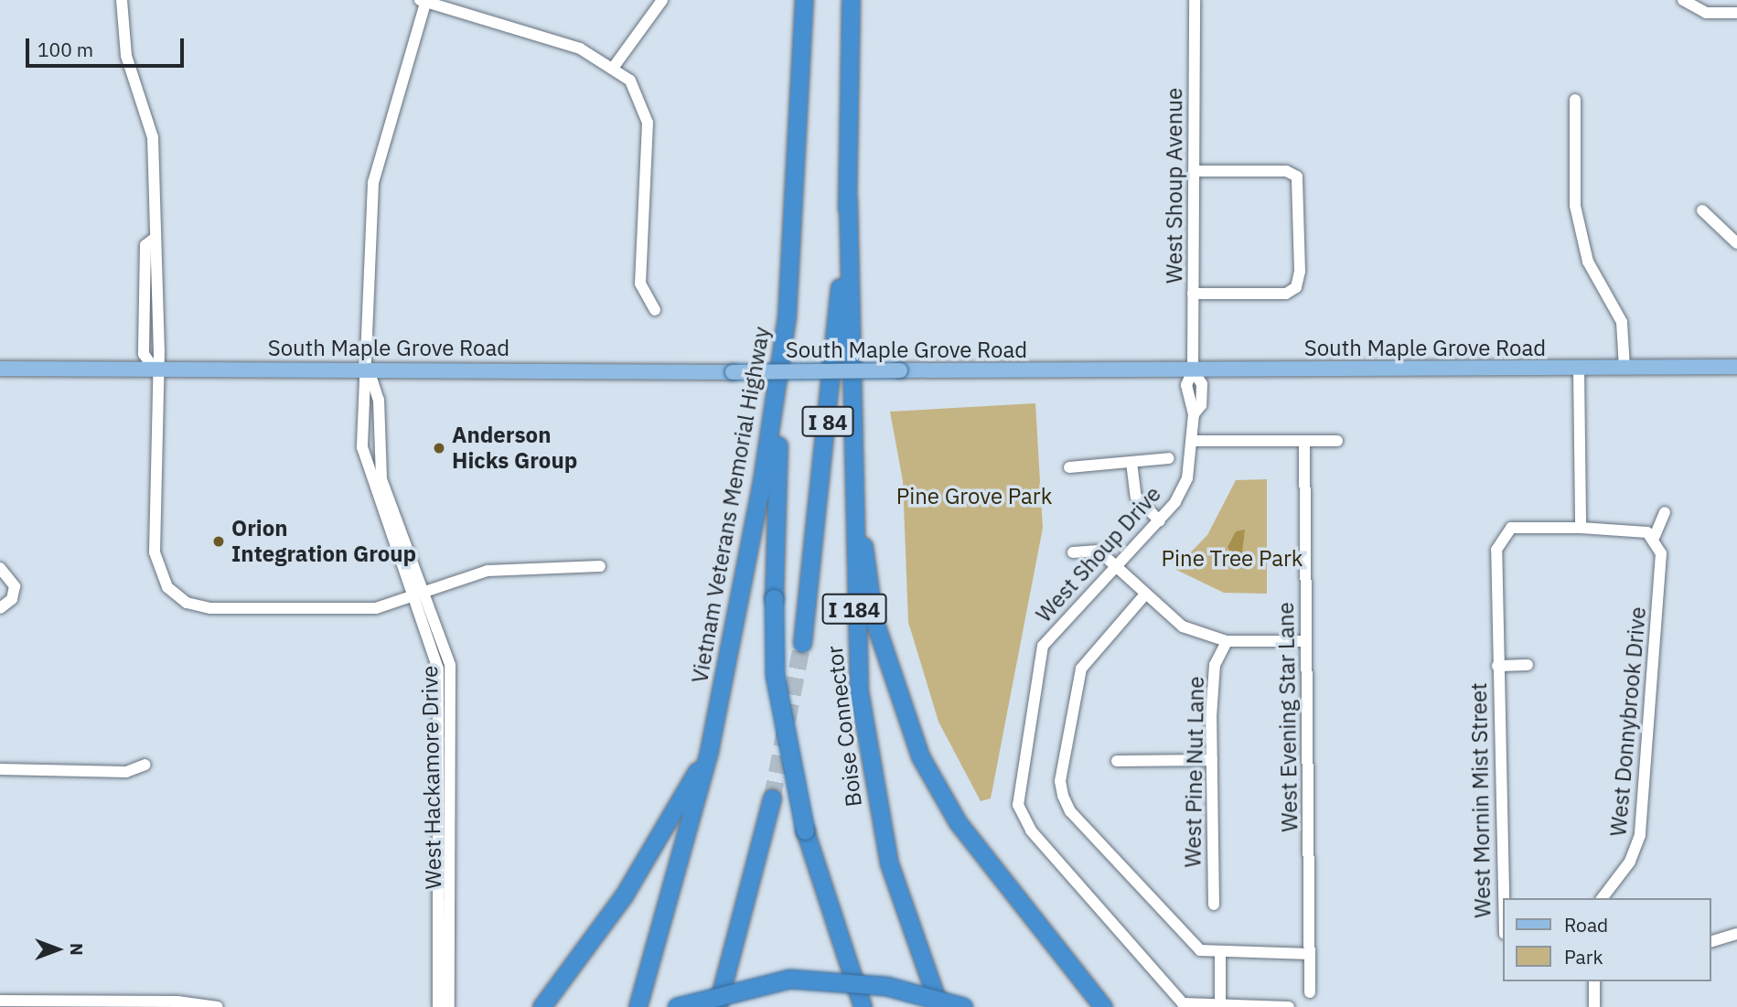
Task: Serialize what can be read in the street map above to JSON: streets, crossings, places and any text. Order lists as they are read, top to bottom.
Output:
{
  "streets": {
    "highway": [
      "I 84",
      "Vietnam Veterans Memorial Highway",
      "I 184",
      "Boise Connector"
    ],
    "main road": ["South Maple Grove Road"],
    "street": [
      "West Shoup Avenue",
      "West Shoup Drive",
      "West Evening Star Lane",
      "West Donnybrook Drive",
      "West Pine Nut Lane",
      "West Hackamore Drive",
      "West Mornin Mist Street"
    ]
  },
  "crossings": [
    ["West Shoup Avenue", "South Maple Grove Road"],
    ["West Shoup Avenue", "West Shoup Drive"],
    ["South Maple Grove Road", "West Hackamore Drive"],
    ["I 84", "Boise Connector"]
  ],
  "parks": ["Pine Grove Park", "Pine Tree Park"],
  "places": ["Anderson Hicks Group", "Orion Integration Group"],
  "legend": ["Road", "Park"],
  "scale_bar": "100 m",
  "north": "right"
}
